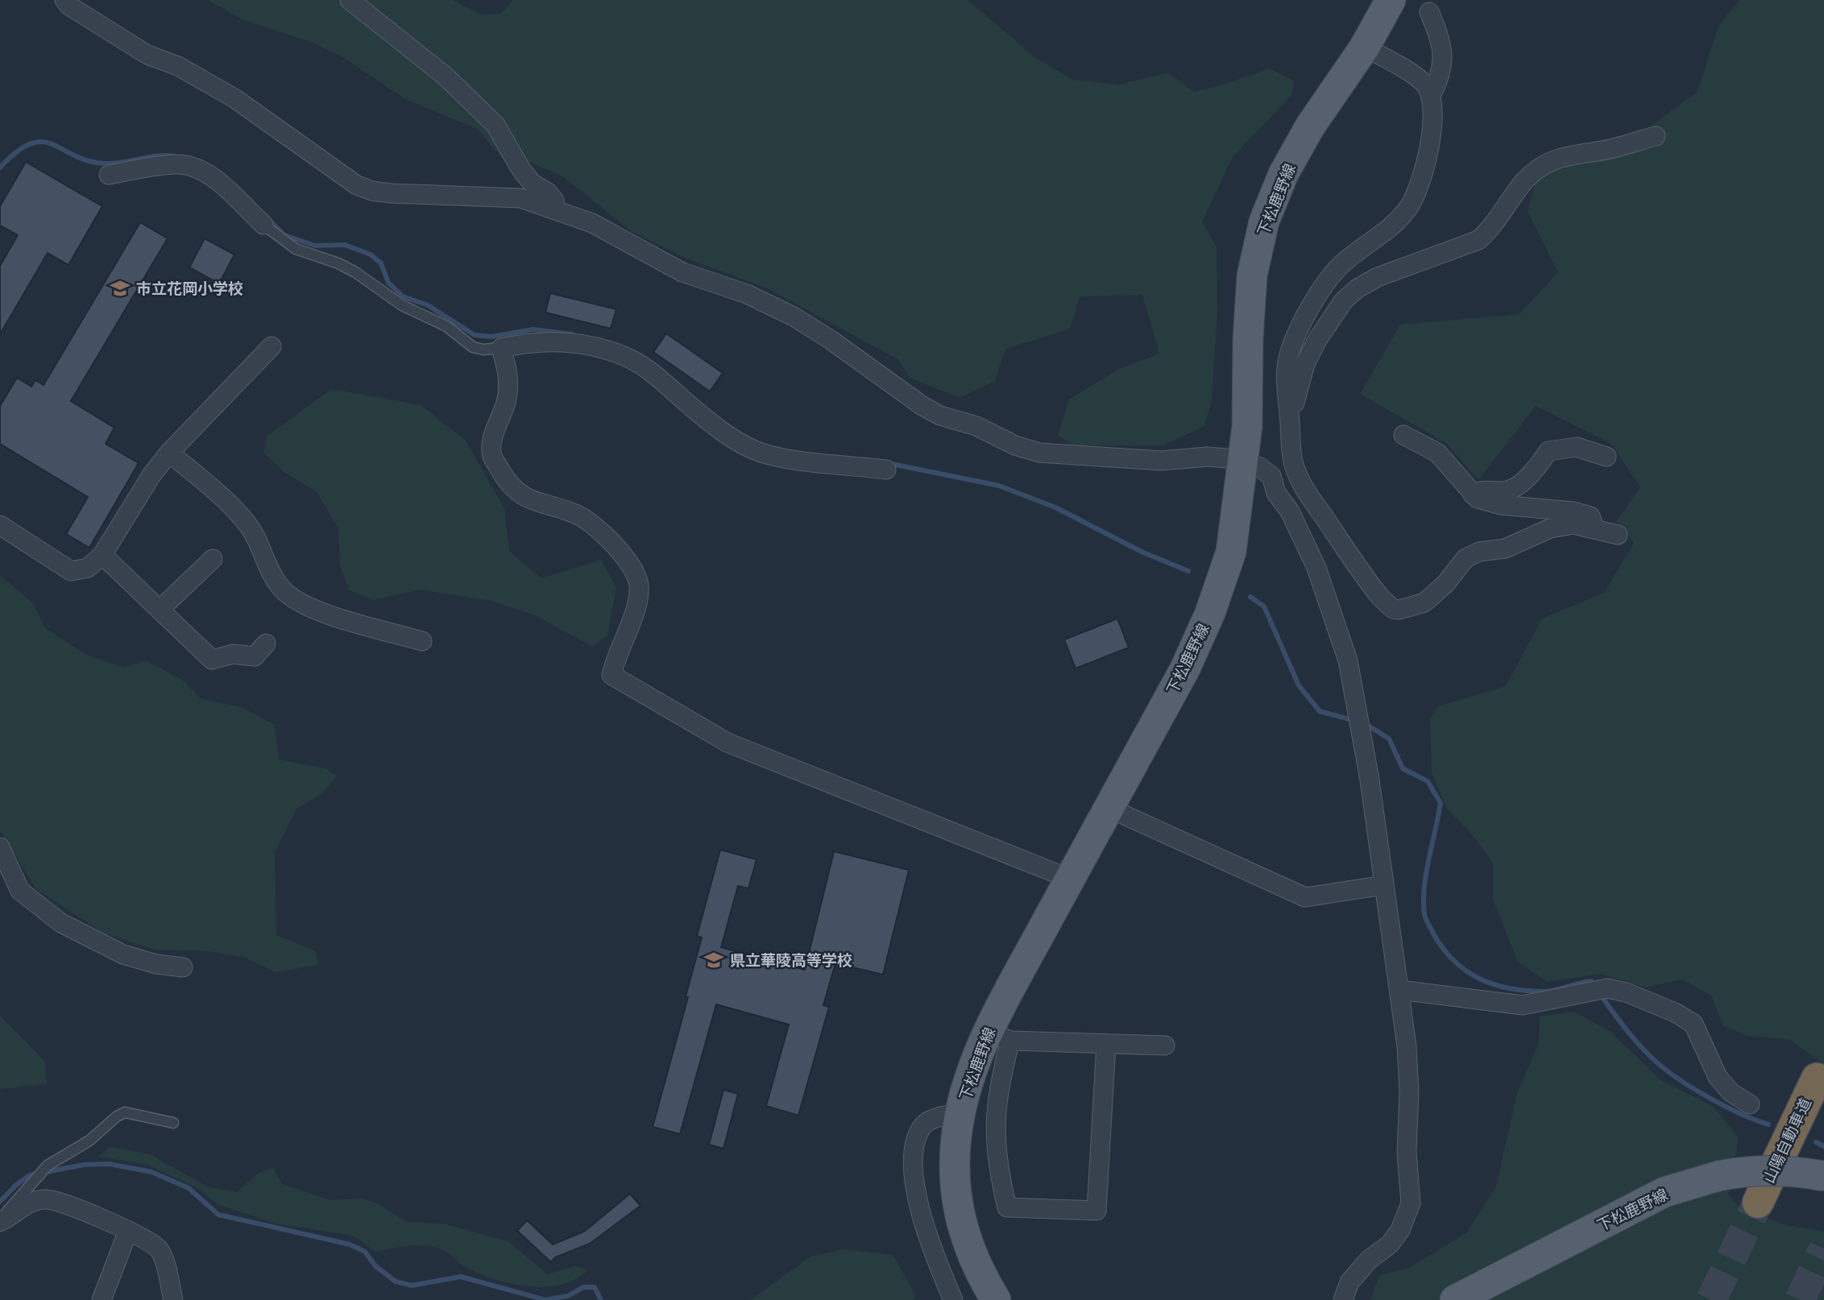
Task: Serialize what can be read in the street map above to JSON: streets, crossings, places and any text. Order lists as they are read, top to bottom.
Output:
{
  "streets": {
    "highway": ["山陽自動車道"],
    "main road": ["下松鹿野線"]
  },
  "places": {
    "school or university": ["市立花岡小学校", "県立華陵高等学校"]
  }
}
